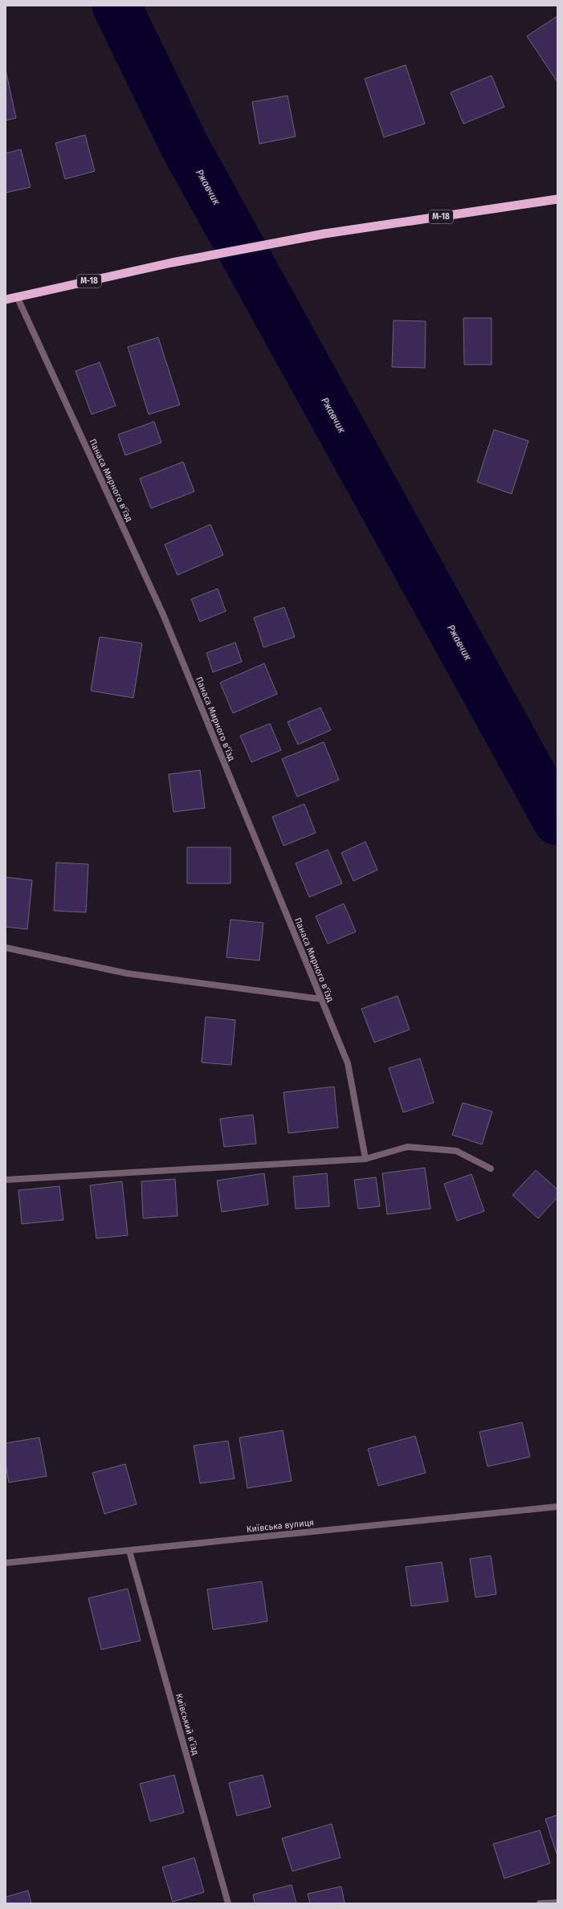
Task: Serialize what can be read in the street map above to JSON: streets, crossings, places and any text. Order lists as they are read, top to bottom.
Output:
{
  "streets": {
    "highway": ["М-18"],
    "street": ["Панаса Мирного в'їзд", "Київська вулиця", "Київський в’їзд"]
  },
  "crossings": [
    ["М-18", "Панаса Мирного в'їзд"],
    ["Київська вулиця", "Київський в’їзд"]
  ],
  "water": ["Ржавчик"]
}
